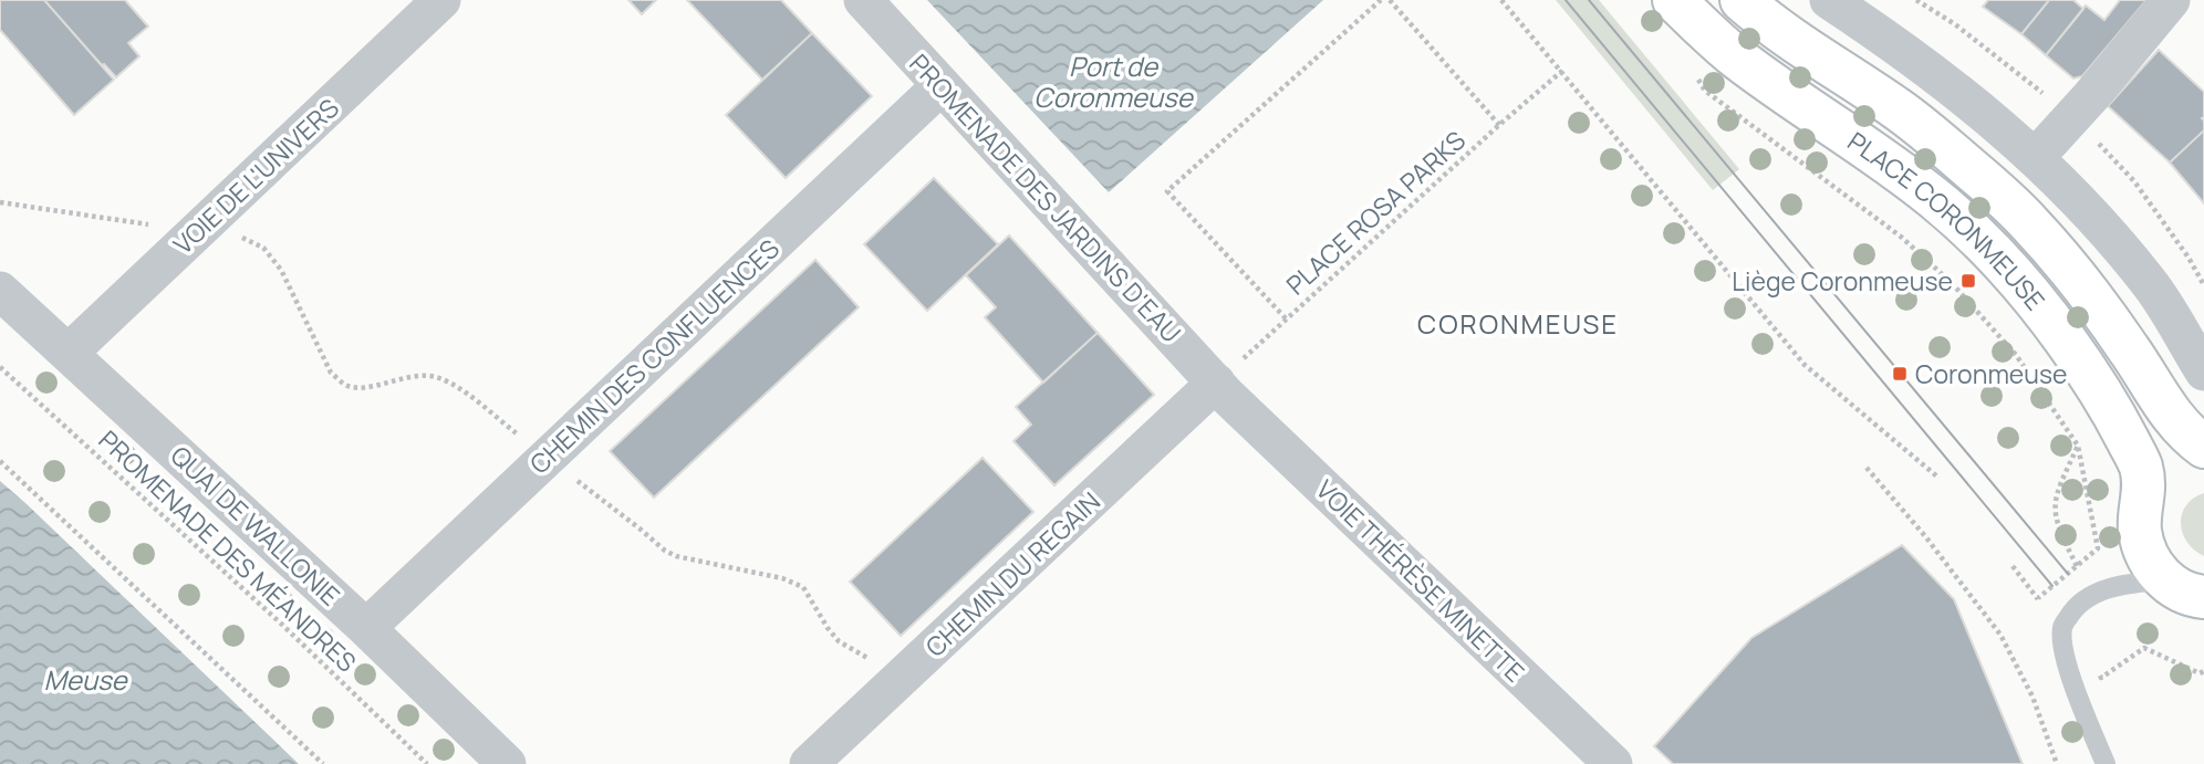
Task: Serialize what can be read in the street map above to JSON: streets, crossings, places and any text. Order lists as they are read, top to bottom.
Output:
{
  "streets": {
    "main road": ["PLACE CORONMEUSE"],
    "street": [
      "VOIE DE L'UNIVERS",
      "PROMENADE DES JARDINS D'EAU",
      "CHEMIN DES CONFLUENCES",
      "QUAI DE WALLONIE",
      "CHEMIN DU REGAIN",
      "VOIE THÉRÈSE MINETTE"
    ],
    "path": ["PLACE ROSA PARKS", "PROMENADE DES MÉANDRES"]
  },
  "crossings": [
    ["VOIE DE L'UNIVERS", "QUAI DE WALLONIE"],
    ["PROMENADE DES JARDINS D'EAU", "PLACE ROSA PARKS"],
    ["PROMENADE DES JARDINS D'EAU", "CHEMIN DES CONFLUENCES"],
    ["PROMENADE DES JARDINS D'EAU", "CHEMIN DU REGAIN"],
    ["PROMENADE DES JARDINS D'EAU", "VOIE THÉRÈSE MINETTE"],
    ["PLACE ROSA PARKS", "CHEMIN DU REGAIN"],
    ["PLACE ROSA PARKS", "VOIE THÉRÈSE MINETTE"],
    ["CHEMIN DES CONFLUENCES", "QUAI DE WALLONIE"],
    ["CHEMIN DU REGAIN", "VOIE THÉRÈSE MINETTE"]
  ],
  "districts": ["CORONMEUSE"],
  "water": ["Port de Coronmeuse", "Meuse"],
  "places": {
    "transit": ["Liège Coronmeuse", "Coronmeuse"]
  }
}
